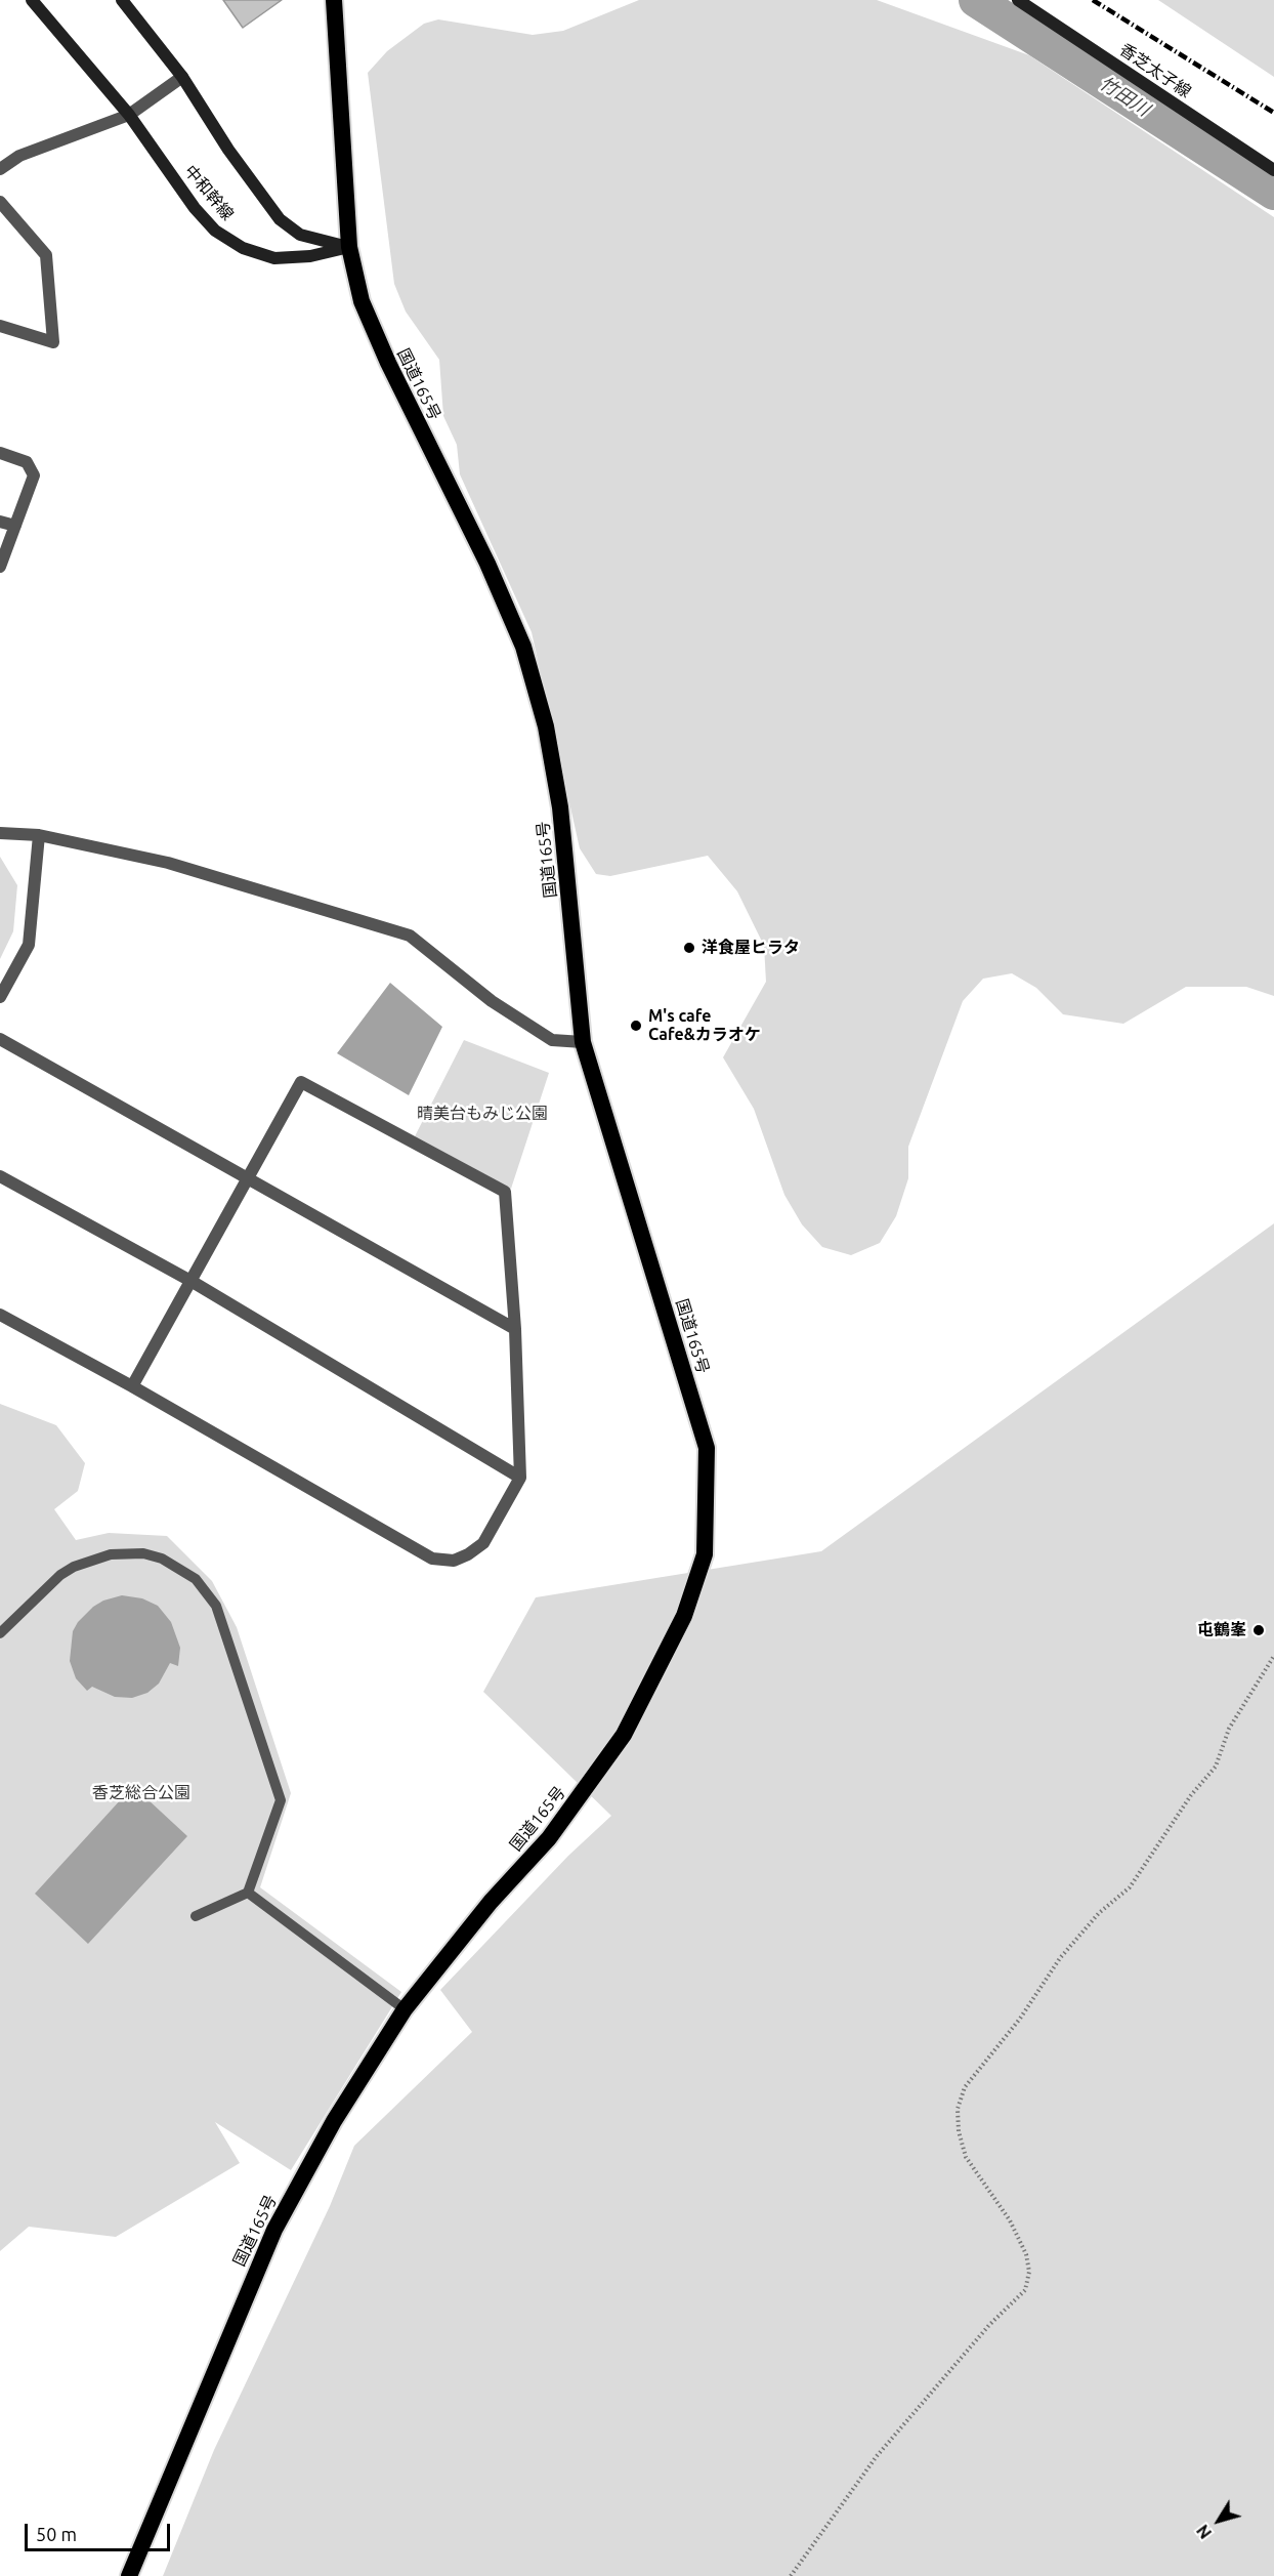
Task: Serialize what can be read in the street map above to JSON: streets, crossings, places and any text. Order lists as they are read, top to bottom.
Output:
{
  "streets": {
    "highway": ["国道165号"],
    "main road": ["香芝太子線", "中和幹線"]
  },
  "crossings": [
    ["中和幹線", "国道165号"]
  ],
  "water": ["竹田川"],
  "parks": ["晴美台もみじ公園", "香芝総合公園"],
  "places": ["洋食屋ヒラタ", "M's cafe Cafe&カラオケ", "屯鶴峯"],
  "scale_bar": "50 m",
  "north": "bottom left"
}
